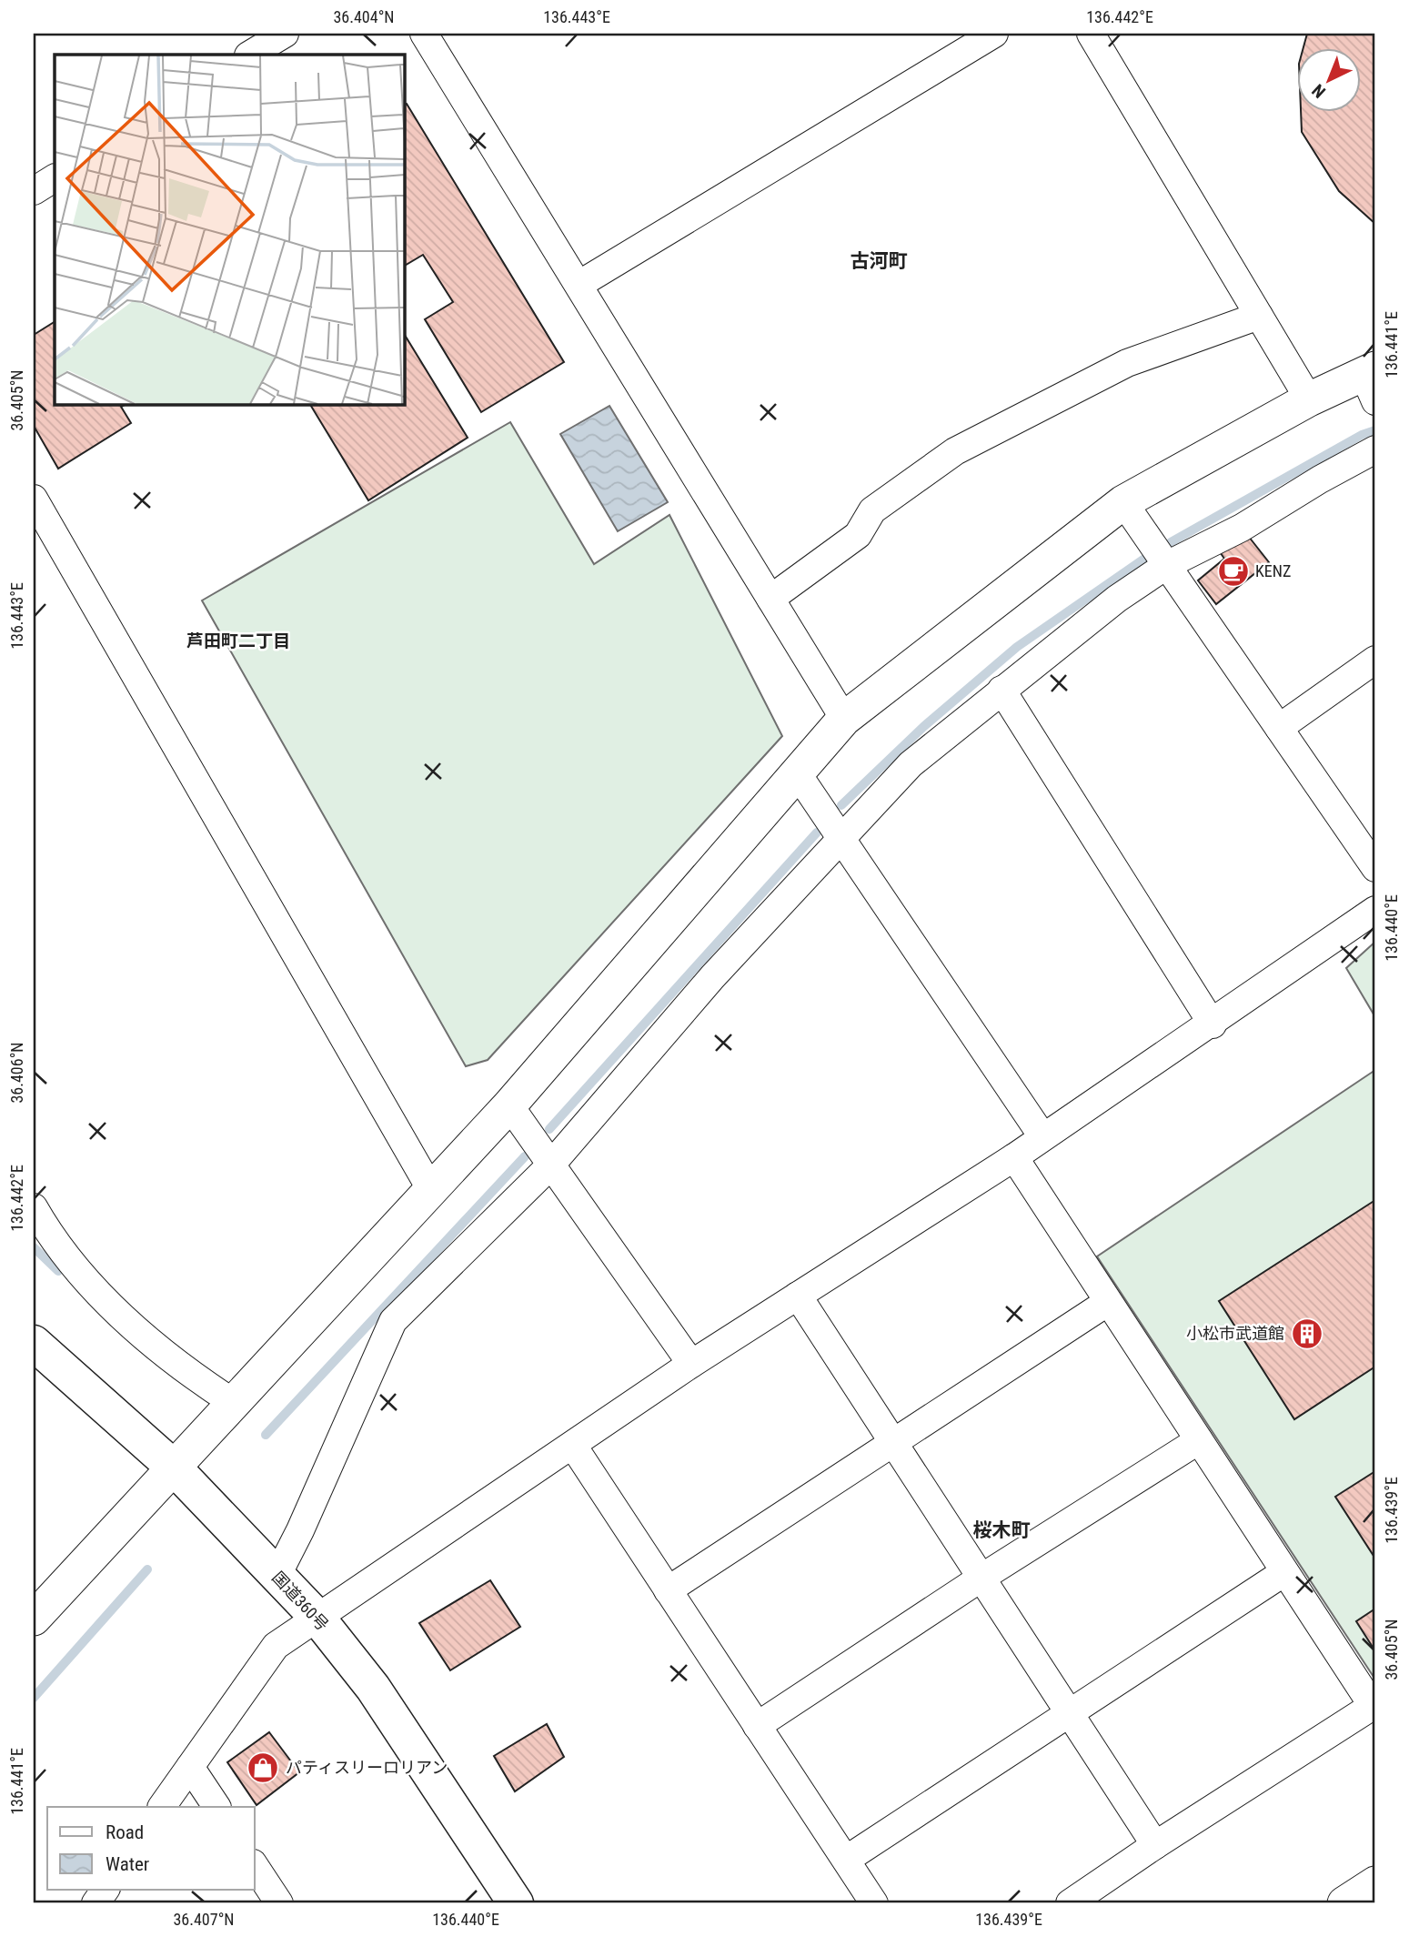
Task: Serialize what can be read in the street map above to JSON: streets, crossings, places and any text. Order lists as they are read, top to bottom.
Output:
{
  "streets": {
    "highway": ["国道360号"]
  },
  "districts": ["古河町", "芦田町二丁目", "桜木町"],
  "places": {
    "cafe": ["KENZ"],
    "building": ["小松市武道館"],
    "shop": ["パティスリーロリアン"]
  },
  "legend": ["Road", "Water"],
  "north": "bottom left",
  "coordinates": [
    "36.404°N",
    "136.443°E",
    "136.442°E",
    "136.441°E",
    "36.405°N",
    "136.440°E",
    "36.406°N",
    "136.439°E",
    "36.407°N"
  ]
}
